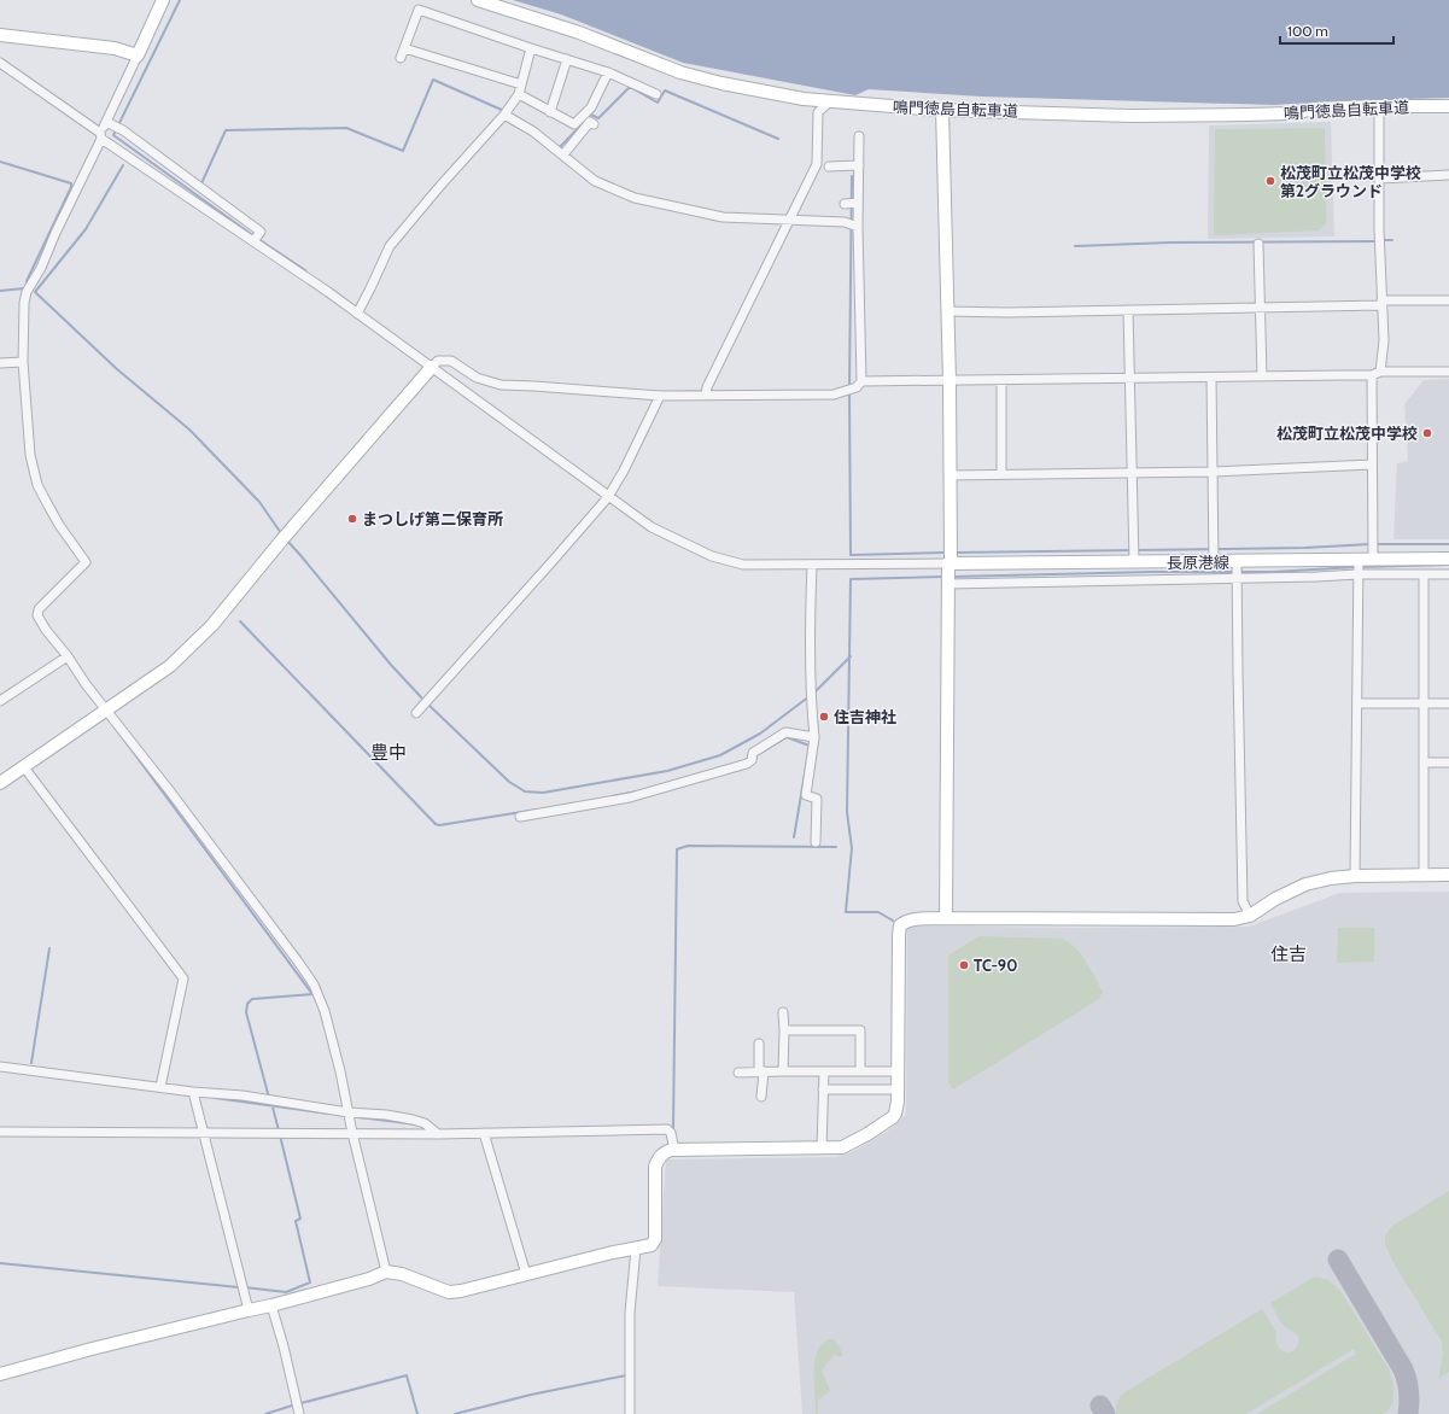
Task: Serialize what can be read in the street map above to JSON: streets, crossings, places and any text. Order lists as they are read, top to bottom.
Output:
{
  "streets": {
    "street": ["鳴門徳島自転車道", "長原港線"]
  },
  "districts": ["豊中", "住吉"],
  "places": [
    "松茂町立松茂中学校 第2グラウンド",
    "松茂町立松茂中学校",
    "まつしげ第二保育所",
    "住吉神社",
    "TC-90"
  ],
  "scale_bar": "100 m"
}
